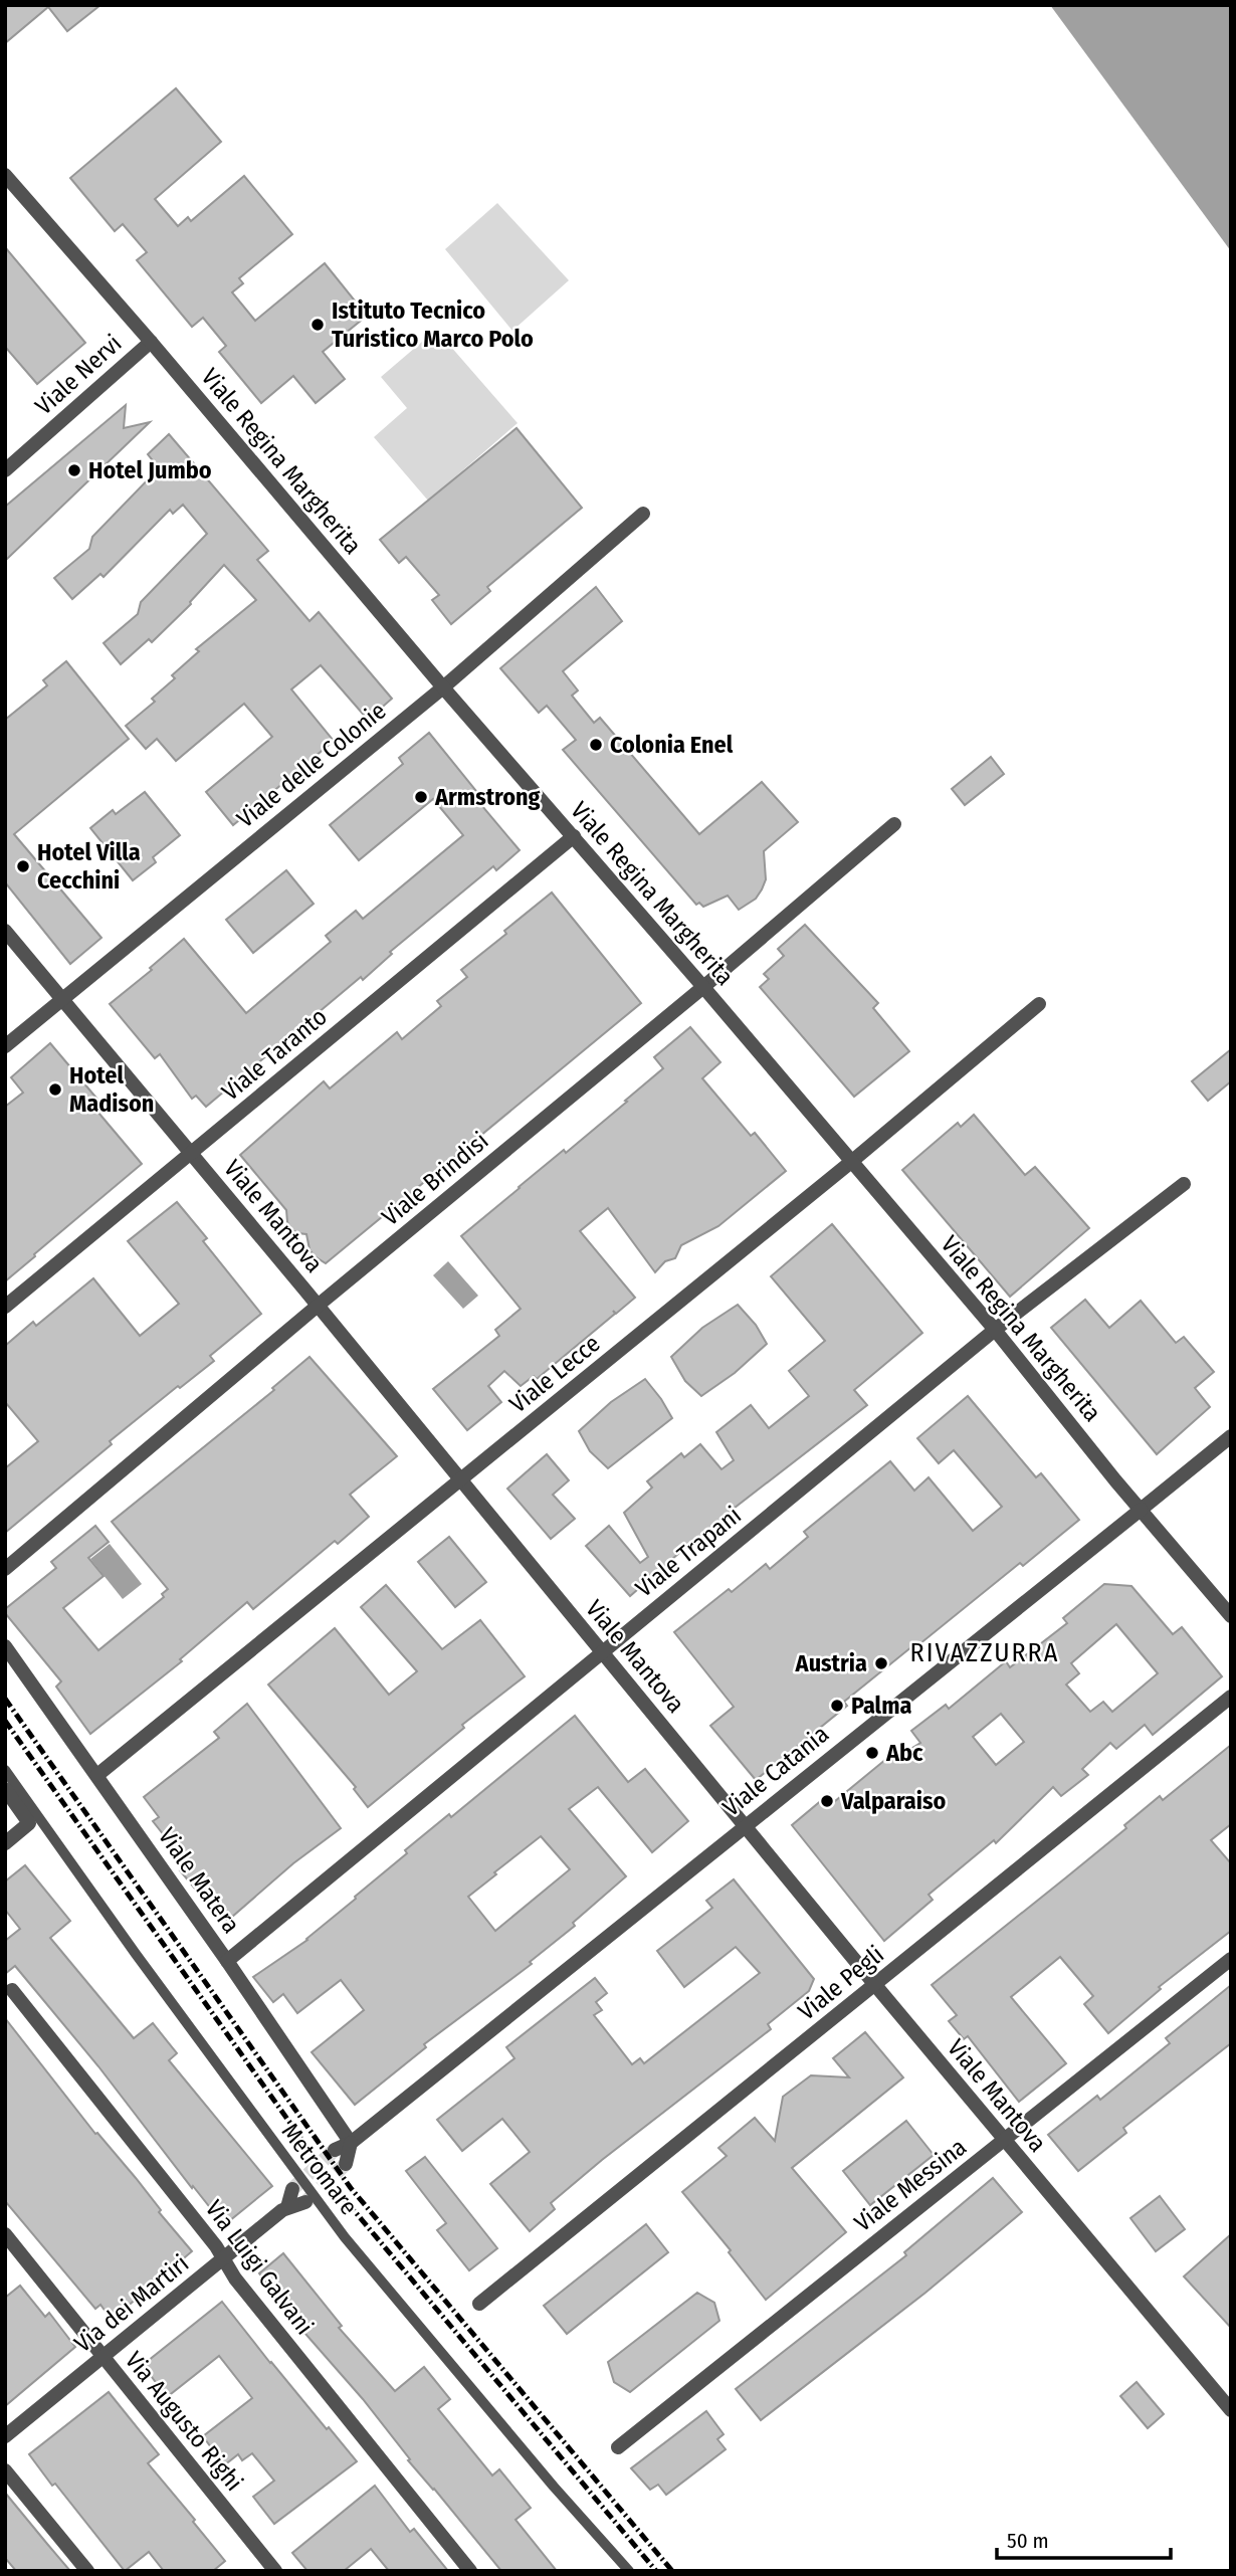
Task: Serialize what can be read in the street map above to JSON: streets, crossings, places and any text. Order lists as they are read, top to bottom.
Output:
{
  "streets": {
    "street": [
      "Viale Nervi",
      "Viale Regina Margherita",
      "Viale delle Colonie",
      "Viale Taranto",
      "Viale Brindisi",
      "Viale Mantova",
      "Viale Lecce",
      "Viale Trapani",
      "Viale Catania",
      "Viale Matera",
      "Viale Pegli",
      "Viale Messina",
      "Via Luigi Galvani",
      "Via dei Martiri",
      "Via Augusto Righi"
    ],
    "lane": ["Metromare"]
  },
  "crossings": [
    ["Viale Nervi", "Viale Regina Margherita"],
    ["Viale Regina Margherita", "Viale delle Colonie"],
    ["Viale Regina Margherita", "Viale Taranto"],
    ["Viale Regina Margherita", "Viale Brindisi"],
    ["Viale Regina Margherita", "Viale Lecce"],
    ["Viale Regina Margherita", "Viale Trapani"],
    ["Viale Regina Margherita", "Viale Catania"],
    ["Viale delle Colonie", "Viale Mantova"],
    ["Viale Taranto", "Viale Mantova"],
    ["Viale Brindisi", "Viale Mantova"],
    ["Viale Mantova", "Viale Lecce"],
    ["Viale Mantova", "Viale Trapani"],
    ["Viale Mantova", "Viale Catania"],
    ["Viale Mantova", "Viale Pegli"],
    ["Viale Mantova", "Viale Messina"],
    ["Viale Lecce", "Viale Matera"],
    ["Viale Trapani", "Viale Matera"],
    ["Viale Catania", "Viale Matera"],
    ["Via Luigi Galvani", "Via dei Martiri"],
    ["Via dei Martiri", "Via Augusto Righi"]
  ],
  "districts": ["RIVAZZURRA"],
  "places": [
    "Istituto Tecnico Turistico Marco Polo",
    "Hotel Jumbo",
    "Colonia Enel",
    "Armstrong",
    "Hotel Villa Cecchini",
    "Hotel Madison",
    "Austria",
    "Palma",
    "Abc",
    "Valparaiso"
  ],
  "scale_bar": "50 m"
}
